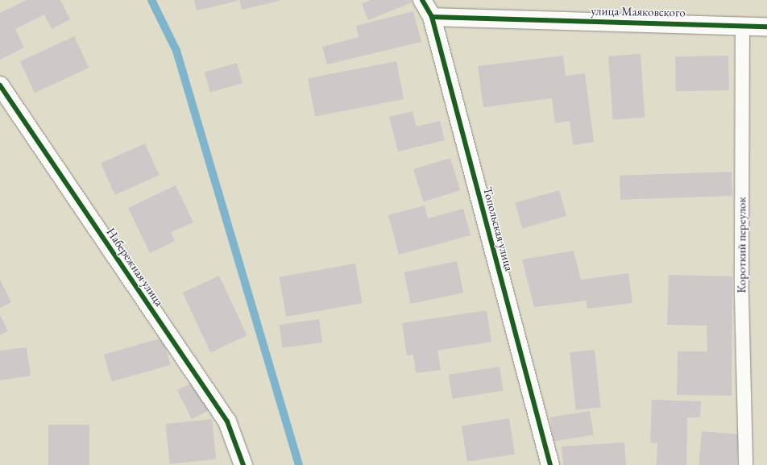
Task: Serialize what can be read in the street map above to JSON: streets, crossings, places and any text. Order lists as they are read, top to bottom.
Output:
{
  "streets": {
    "street": ["улица Маяковского", "Топольская улица", "Набережная улица"],
    "lane": ["Короткий переулок"]
  },
  "crossings": [
    ["улица Маяковского", "Топольская улица"],
    ["улица Маяковского", "Короткий переулок"]
  ]
}
